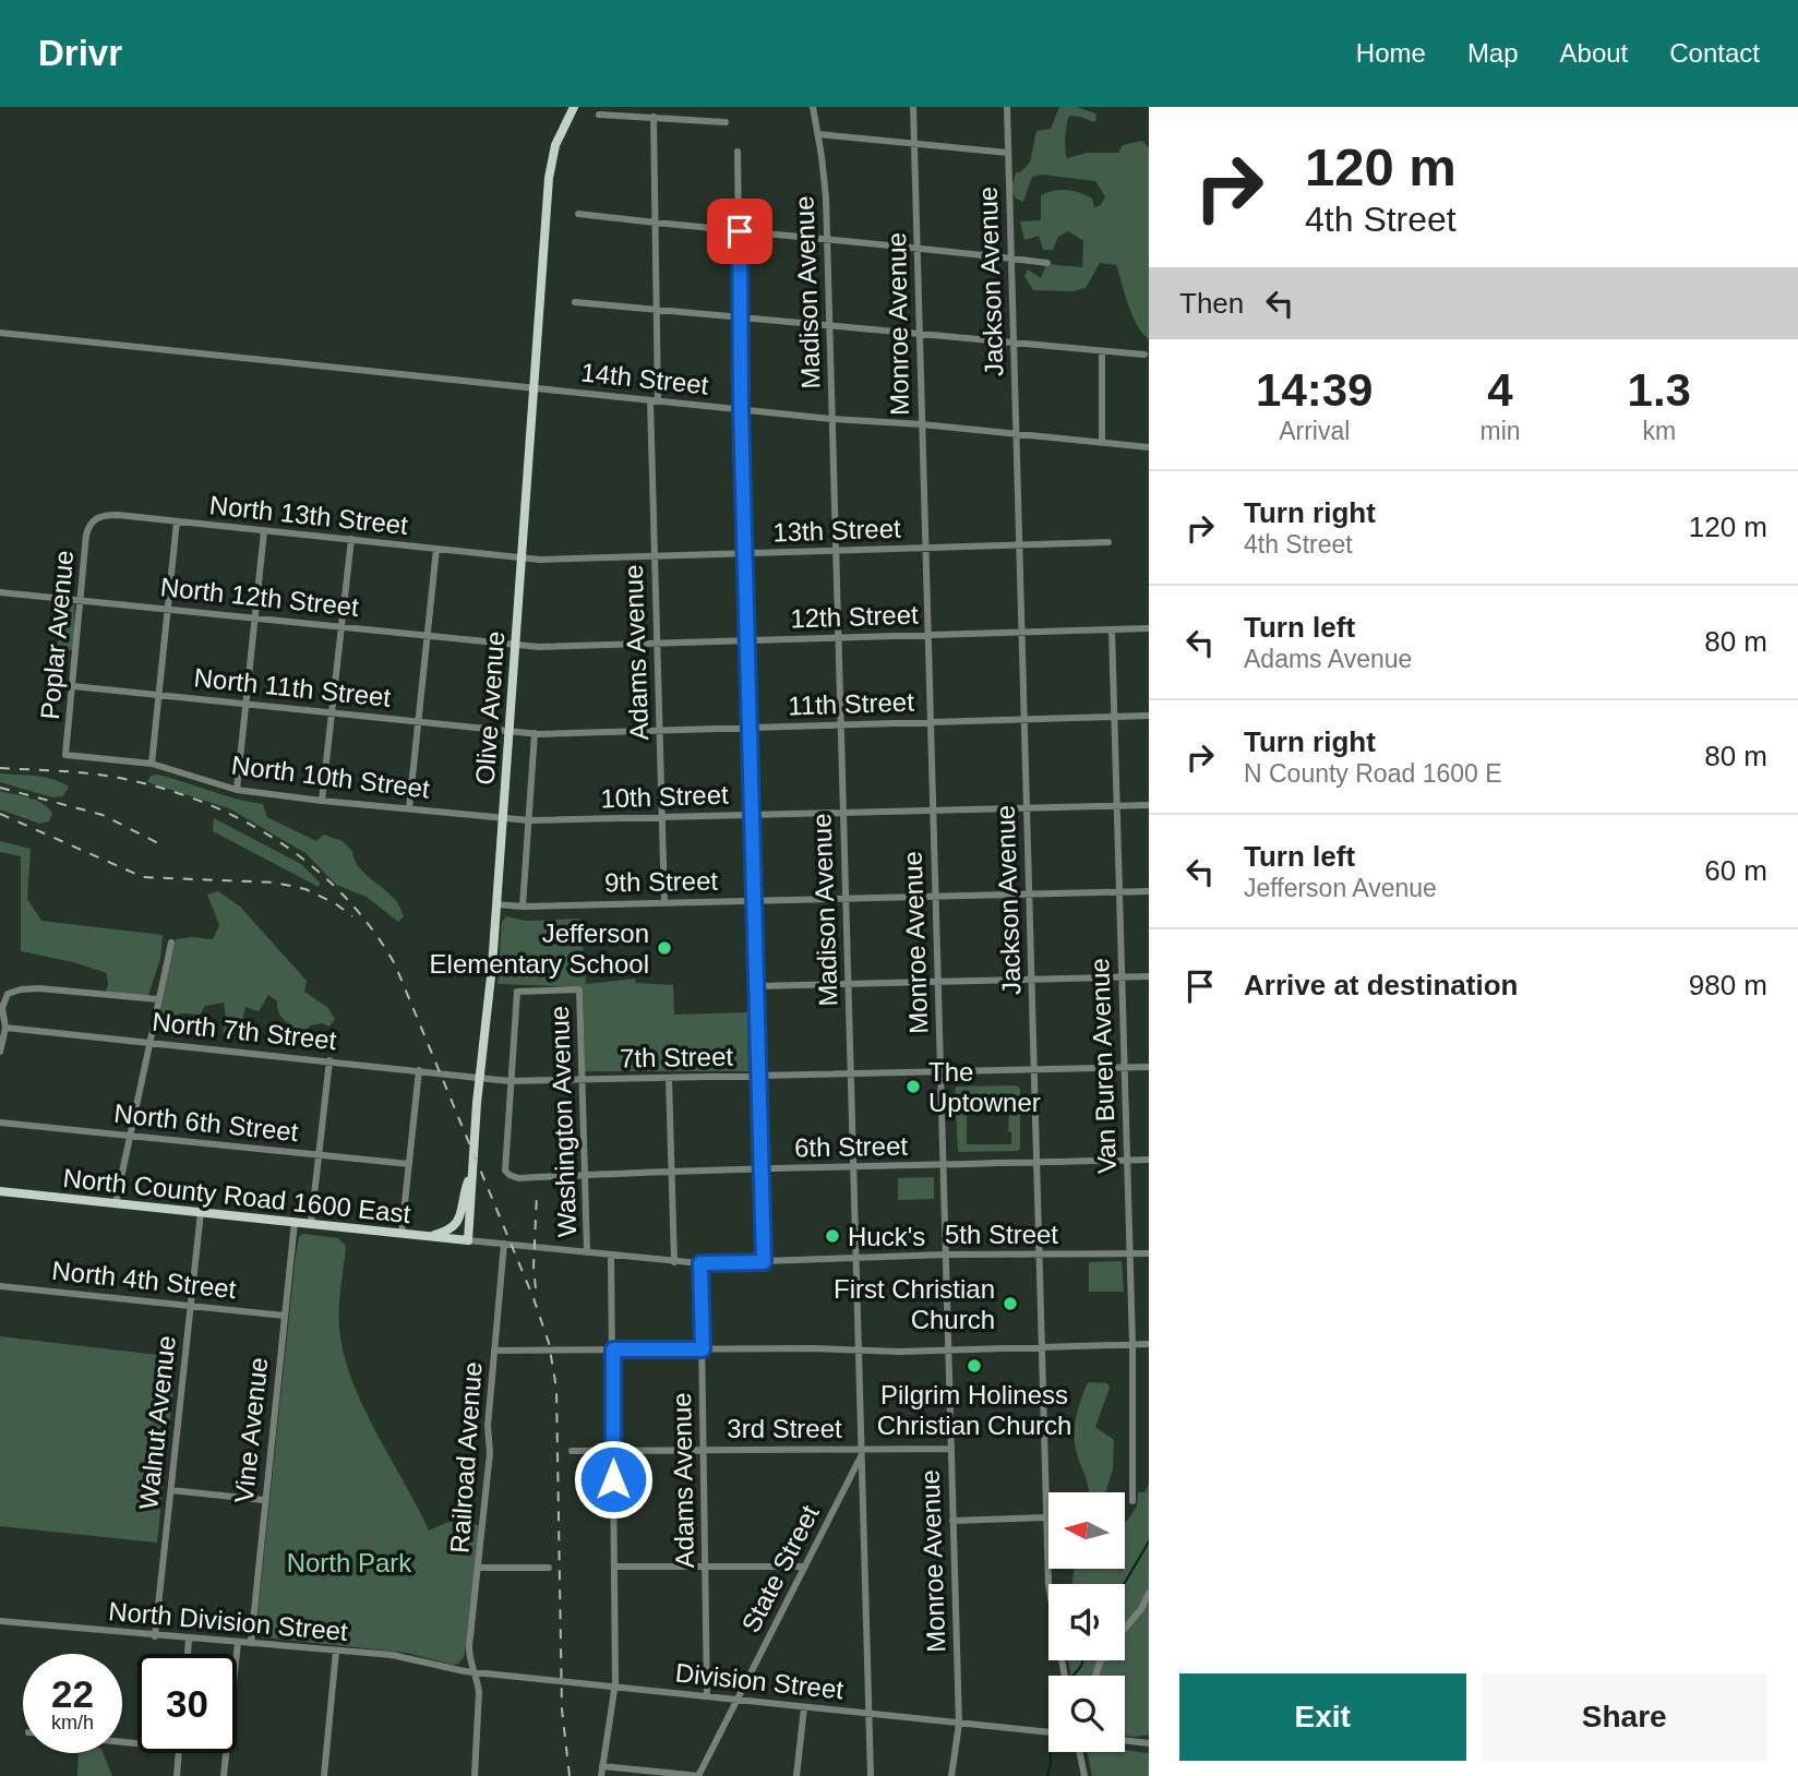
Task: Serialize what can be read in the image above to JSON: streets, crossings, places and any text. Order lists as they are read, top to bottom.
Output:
{
  "streets": {
    "main road": ["Olive Avenue", "North County Road 1600 East"],
    "street": [
      "Jackson Avenue",
      "Madison Avenue",
      "Monroe Avenue",
      "14th Street",
      "North 13th Street",
      "13th Street",
      "North 12th Street",
      "12th Street",
      "Poplar Avenue",
      "Adams Avenue",
      "North 11th Street",
      "11th Street",
      "North 10th Street",
      "10th Street",
      "9th Street",
      "North 7th Street",
      "7th Street",
      "Van Buren Avenue",
      "Washington Avenue",
      "North 6th Street",
      "6th Street",
      "5th Street",
      "North 4th Street",
      "Walnut Avenue",
      "3rd Street",
      "Vine Avenue",
      "Railroad Avenue",
      "State Street",
      "North Division Street",
      "Division Street"
    ]
  },
  "crossings": [
    ["Jackson Avenue", "14th Street"],
    ["Jackson Avenue", "13th Street"],
    ["Jackson Avenue", "12th Street"],
    ["Jackson Avenue", "11th Street"],
    ["Jackson Avenue", "10th Street"],
    ["Jackson Avenue", "9th Street"],
    ["Jackson Avenue", "7th Street"],
    ["Jackson Avenue", "6th Street"],
    ["Jackson Avenue", "5th Street"],
    ["Madison Avenue", "14th Street"],
    ["Madison Avenue", "13th Street"],
    ["Madison Avenue", "12th Street"],
    ["Madison Avenue", "11th Street"],
    ["Madison Avenue", "10th Street"],
    ["Madison Avenue", "9th Street"],
    ["Madison Avenue", "7th Street"],
    ["Madison Avenue", "6th Street"],
    ["Madison Avenue", "5th Street"],
    ["Madison Avenue", "3rd Street"],
    ["Madison Avenue", "State Street"],
    ["Madison Avenue", "Division Street"],
    ["Monroe Avenue", "14th Street"],
    ["Monroe Avenue", "13th Street"],
    ["Monroe Avenue", "12th Street"],
    ["Monroe Avenue", "11th Street"],
    ["Monroe Avenue", "10th Street"],
    ["Monroe Avenue", "9th Street"],
    ["Monroe Avenue", "7th Street"],
    ["Monroe Avenue", "6th Street"],
    ["Monroe Avenue", "5th Street"],
    ["Monroe Avenue", "3rd Street"],
    ["Monroe Avenue", "Division Street"],
    ["14th Street", "Adams Avenue"],
    ["14th Street", "Olive Avenue"],
    ["North 13th Street", "13th Street"],
    ["North 13th Street", "Poplar Avenue"],
    ["North 13th Street", "Olive Avenue"],
    ["13th Street", "Adams Avenue"],
    ["13th Street", "Olive Avenue"],
    ["North 12th Street", "12th Street"],
    ["North 12th Street", "Poplar Avenue"],
    ["North 12th Street", "Olive Avenue"],
    ["12th Street", "Adams Avenue"],
    ["12th Street", "Olive Avenue"],
    ["12th Street", "Van Buren Avenue"],
    ["Poplar Avenue", "North 11th Street"],
    ["Poplar Avenue", "North 10th Street"],
    ["Adams Avenue", "11th Street"],
    ["Adams Avenue", "10th Street"],
    ["Adams Avenue", "9th Street"],
    ["Adams Avenue", "5th Street"],
    ["Adams Avenue", "3rd Street"],
    ["Adams Avenue", "Division Street"],
    ["North 11th Street", "11th Street"],
    ["North 11th Street", "Olive Avenue"],
    ["11th Street", "Olive Avenue"],
    ["11th Street", "Van Buren Avenue"],
    ["Olive Avenue", "North 10th Street"],
    ["Olive Avenue", "10th Street"],
    ["Olive Avenue", "9th Street"],
    ["Olive Avenue", "North 7th Street"],
    ["Olive Avenue", "7th Street"],
    ["Olive Avenue", "North County Road 1600 East"],
    ["Olive Avenue", "5th Street"],
    ["North 10th Street", "10th Street"],
    ["10th Street", "Van Buren Avenue"],
    ["9th Street", "Van Buren Avenue"],
    ["North 7th Street", "7th Street"],
    ["7th Street", "Van Buren Avenue"],
    ["7th Street", "Washington Avenue"],
    ["7th Street", "6th Street"],
    ["Van Buren Avenue", "6th Street"],
    ["Van Buren Avenue", "5th Street"],
    ["Washington Avenue", "6th Street"],
    ["Washington Avenue", "5th Street"],
    ["Washington Avenue", "3rd Street"],
    ["Washington Avenue", "Division Street"],
    ["North County Road 1600 East", "5th Street"],
    ["North County Road 1600 East", "Walnut Avenue"],
    ["North County Road 1600 East", "Vine Avenue"],
    ["5th Street", "Railroad Avenue"],
    ["North 4th Street", "Walnut Avenue"],
    ["North 4th Street", "Vine Avenue"],
    ["Walnut Avenue", "North Division Street"],
    ["3rd Street", "State Street"],
    ["Vine Avenue", "North Division Street"],
    ["Railroad Avenue", "Division Street"],
    ["State Street", "Division Street"],
    ["North Division Street", "Division Street"]
  ],
  "parks": ["North Park"],
  "places": [
    "Jefferson Elementary School",
    "The Uptowner",
    "Huck's",
    "First Christian Church",
    "Pilgrim Holiness Christian Church"
  ],
  "north": "left",
  "page": {
    "header": "Drivr",
    "nav": [
      "Home",
      "Map",
      "About",
      "Contact"
    ],
    "turn": ["120 m", "4th Street"],
    "then": "Then",
    "eta": [
      "14:39",
      "Arrival",
      "4",
      "min",
      "1.3",
      "km"
    ],
    "list": [
      {
        "name": "Turn right",
        "note": "4th Street",
        "value": "120 m"
      },
      {
        "name": "Turn left",
        "note": "Adams Avenue",
        "value": "80 m"
      },
      {
        "name": "Turn right",
        "note": "N County Road 1600 E",
        "value": "80 m"
      },
      {
        "name": "Turn left",
        "note": "Jefferson Avenue",
        "value": "60 m"
      },
      {
        "name": "Arrive at destination",
        "value": "980 m"
      }
    ],
    "speed": "22 km/h",
    "limit": "30",
    "buttons": ["Exit", "Share"]
  }
}
